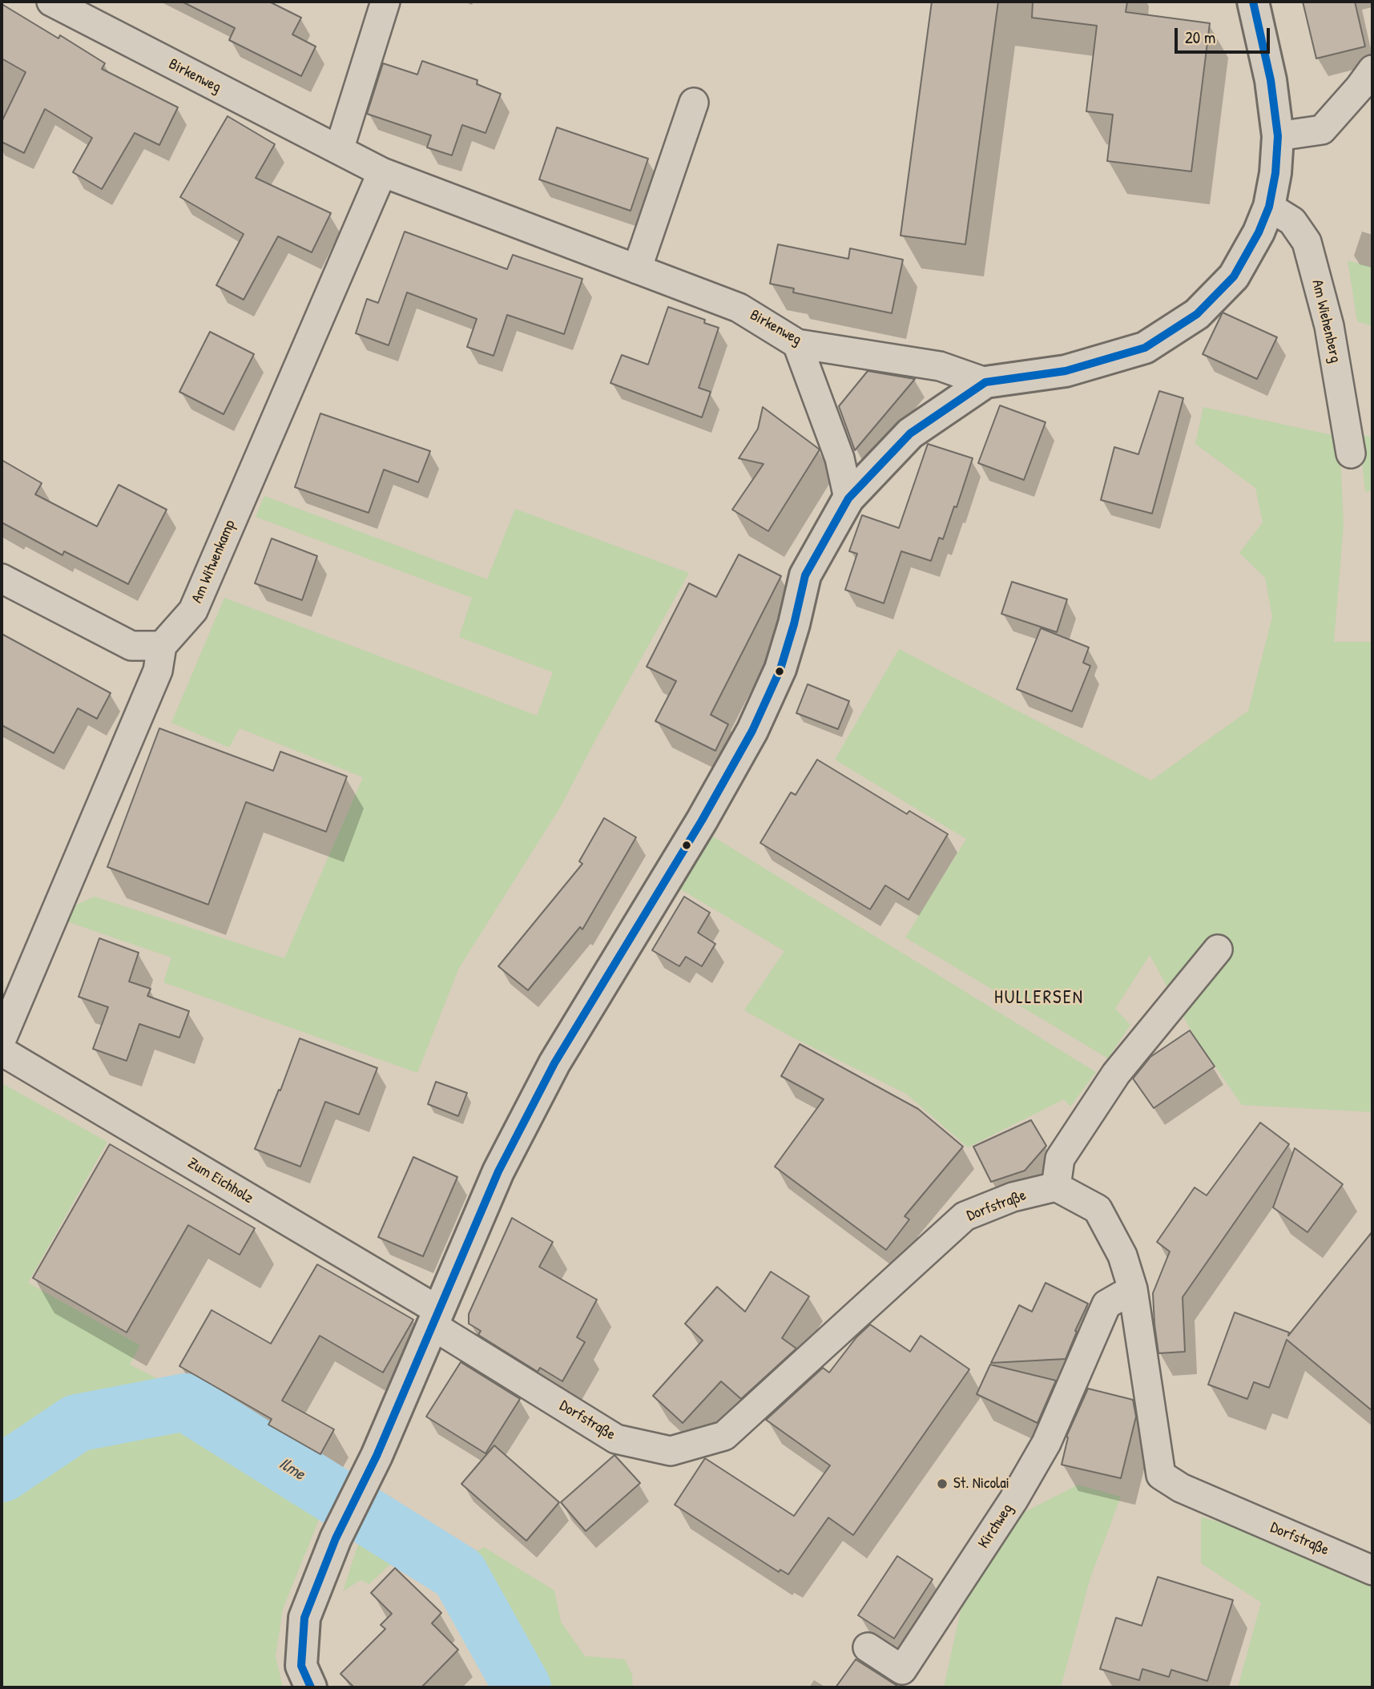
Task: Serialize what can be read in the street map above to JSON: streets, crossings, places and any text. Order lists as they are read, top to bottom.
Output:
{
  "streets": {
    "street": [
      "Birkenweg",
      "Am Wiehenberg",
      "Am Witwenkamp",
      "Zum Eichholz",
      "Dorfstraße",
      "Kirchweg"
    ]
  },
  "crossings": [
    ["Birkenweg", "Am Witwenkamp"],
    ["Zum Eichholz", "Dorfstraße"],
    ["Dorfstraße", "Kirchweg"]
  ],
  "districts": ["HULLERSEN"],
  "water": ["Ilme"],
  "places": ["St. Nicolai"],
  "scale_bar": "20 m"
}
